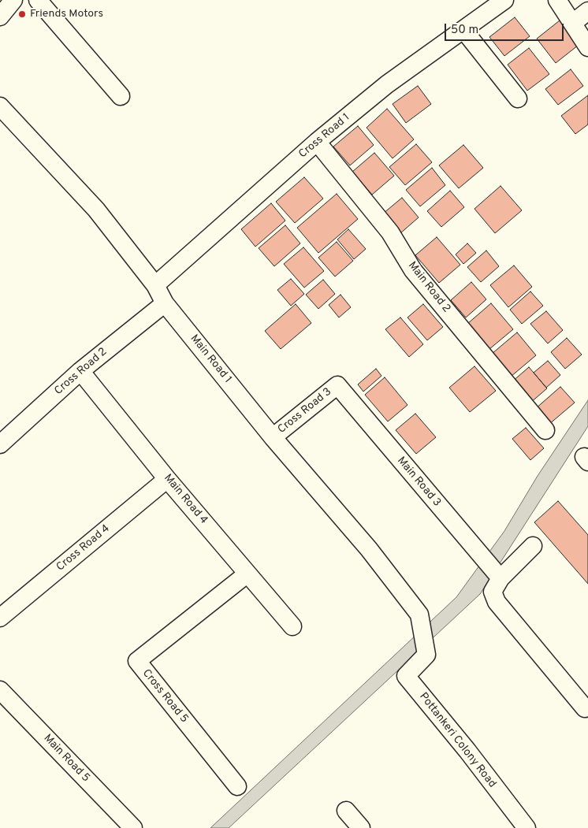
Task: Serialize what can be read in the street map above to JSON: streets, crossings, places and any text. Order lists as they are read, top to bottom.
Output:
{
  "streets": {
    "street": [
      "Cross Road 1",
      "Main Road 2",
      "Main Road 1",
      "Cross Road 2",
      "Cross Road 3",
      "Main Road 3",
      "Main Road 4",
      "Cross Road 4",
      "Cross Road 5",
      "Pottankeri Colony Road",
      "Main Road 5"
    ]
  },
  "crossings": [
    ["Cross Road 1", "Main Road 2"],
    ["Cross Road 1", "Main Road 1"],
    ["Main Road 1", "Cross Road 2"],
    ["Main Road 1", "Cross Road 3"],
    ["Main Road 1", "Pottankeri Colony Road"],
    ["Cross Road 2", "Main Road 4"],
    ["Cross Road 3", "Main Road 3"],
    ["Main Road 4", "Cross Road 4"],
    ["Main Road 4", "Cross Road 5"]
  ],
  "places": ["Friends Motors"],
  "scale_bar": "50 m"
}
